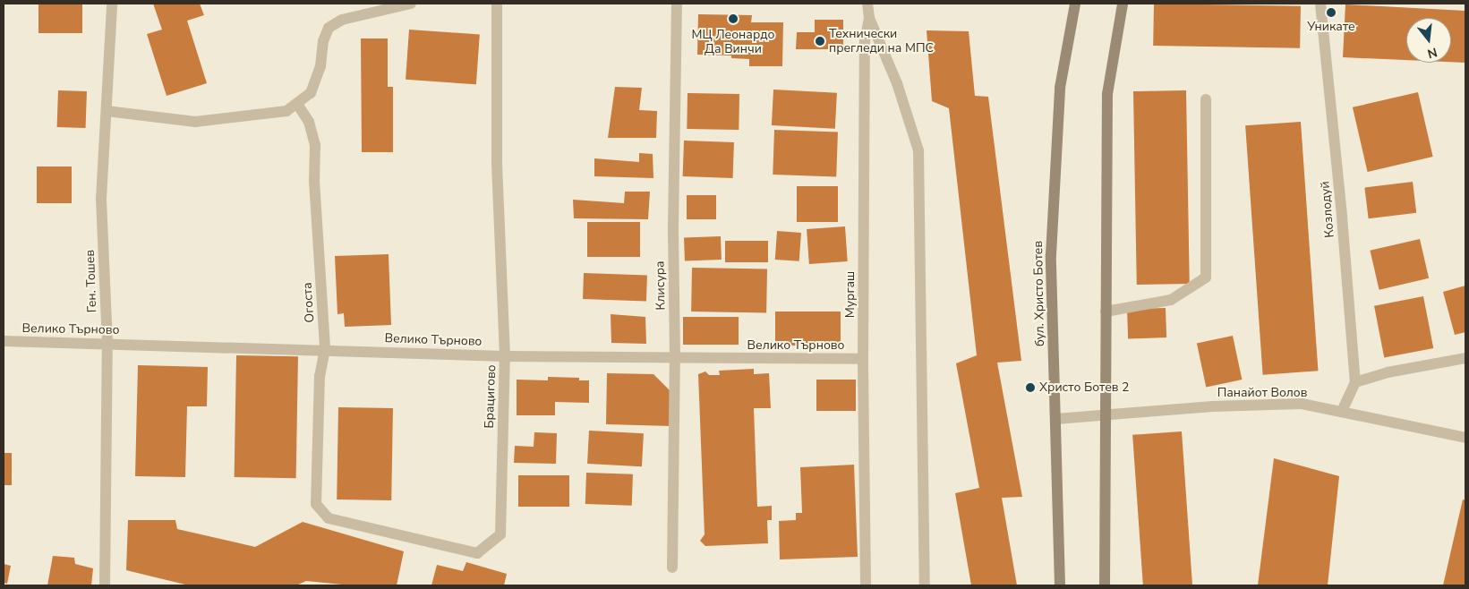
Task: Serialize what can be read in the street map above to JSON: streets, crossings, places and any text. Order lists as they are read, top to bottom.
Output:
{
  "streets": {
    "main road": ["бул. Христо Ботев"],
    "street": [
      "Козлодуй",
      "Ген. Тошев",
      "Клисура",
      "Мургаш",
      "Огоста",
      "Велико Търново",
      "Панайот Волов",
      "Брацигово"
    ]
  },
  "crossings": [
    ["Козлодуй", "Панайот Волов"],
    ["Ген. Тошев", "Велико Търново"],
    ["Клисура", "Велико Търново"],
    ["бул. Христо Ботев", "Панайот Волов"],
    ["Мургаш", "Велико Търново"],
    ["Огоста", "Велико Търново"],
    ["Огоста", "Брацигово"],
    ["Велико Търново", "Брацигово"]
  ],
  "places": [
    "Уникате",
    "МЦ Леонардо Да Винчи",
    "Технически прегледи на МПС",
    "Христо Ботев 2"
  ],
  "north": "bottom"
}
